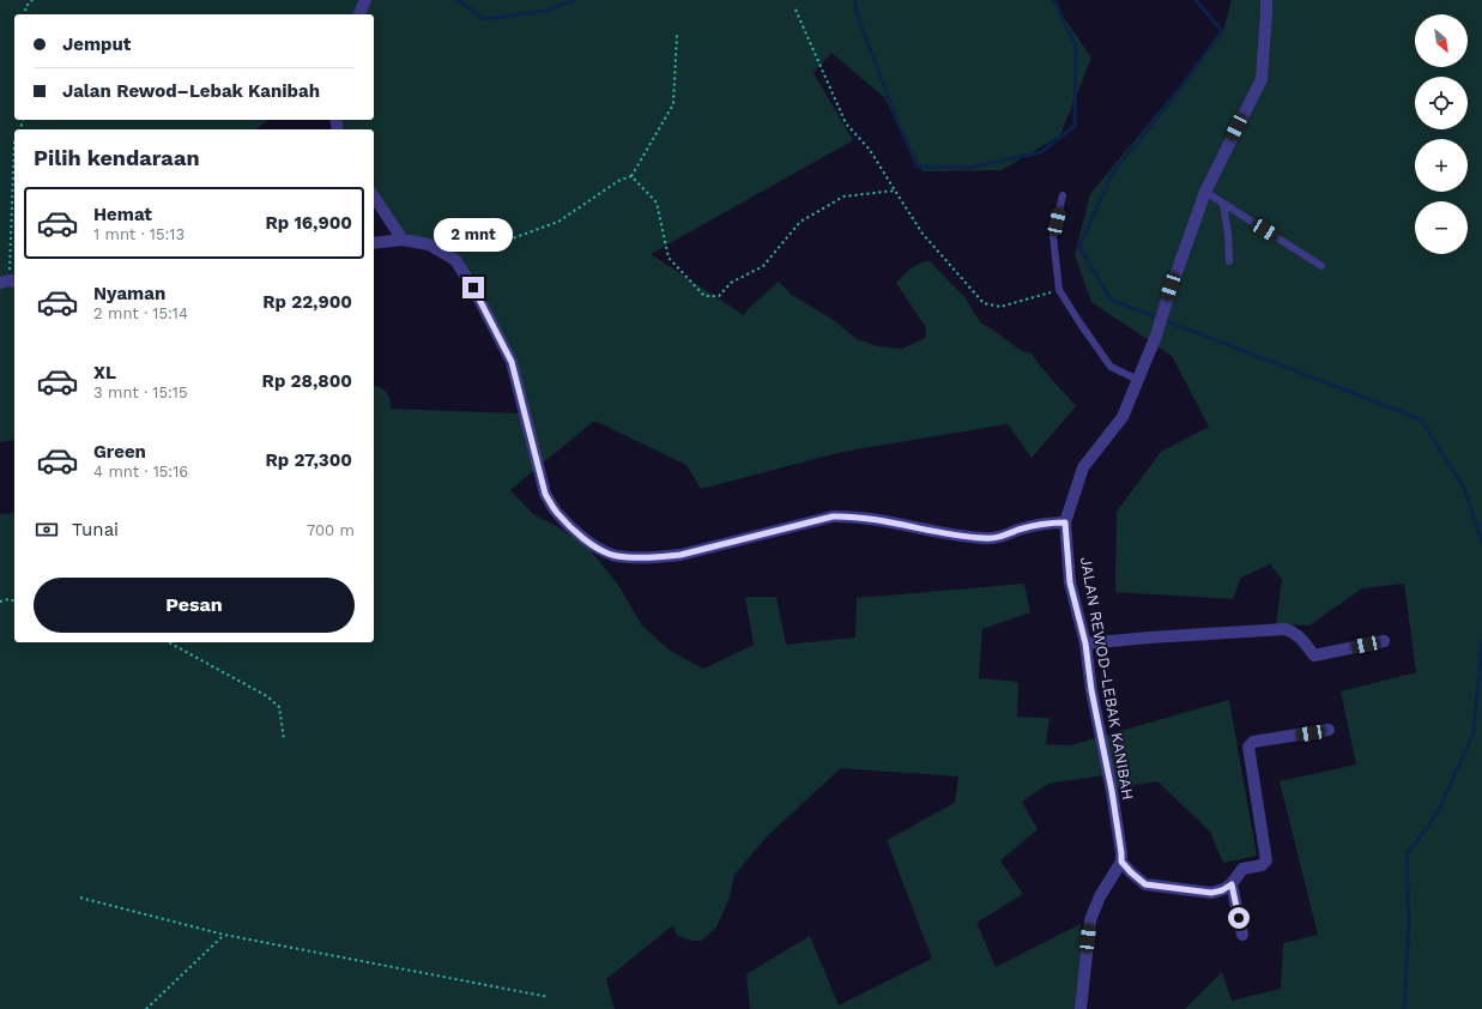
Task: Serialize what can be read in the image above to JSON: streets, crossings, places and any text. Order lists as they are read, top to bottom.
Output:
{
  "streets": {
    "street": ["JALAN REWOD–LEBAK KANIBAH"]
  },
  "north": "bottom right",
  "page": {
    "map_buttons": ["+", "−"],
    "banner": ["Jemput", "Jalan Rewod–Lebak Kanibah"],
    "heading": "Pilih kendaraan",
    "list": [
      {
        "name": "Hemat",
        "note": "1 mnt · 15:13",
        "value": "Rp 16,900"
      },
      {
        "name": "Nyaman",
        "note": "2 mnt · 15:14",
        "value": "Rp 22,900"
      },
      {
        "name": "XL",
        "note": "3 mnt · 15:15",
        "value": "Rp 28,800"
      },
      {
        "name": "Green",
        "note": "4 mnt · 15:16",
        "value": "Rp 27,300"
      }
    ],
    "bubble": "2 mnt",
    "pay": ["Tunai", "700 m"],
    "buttons": "Pesan"
  }
}
